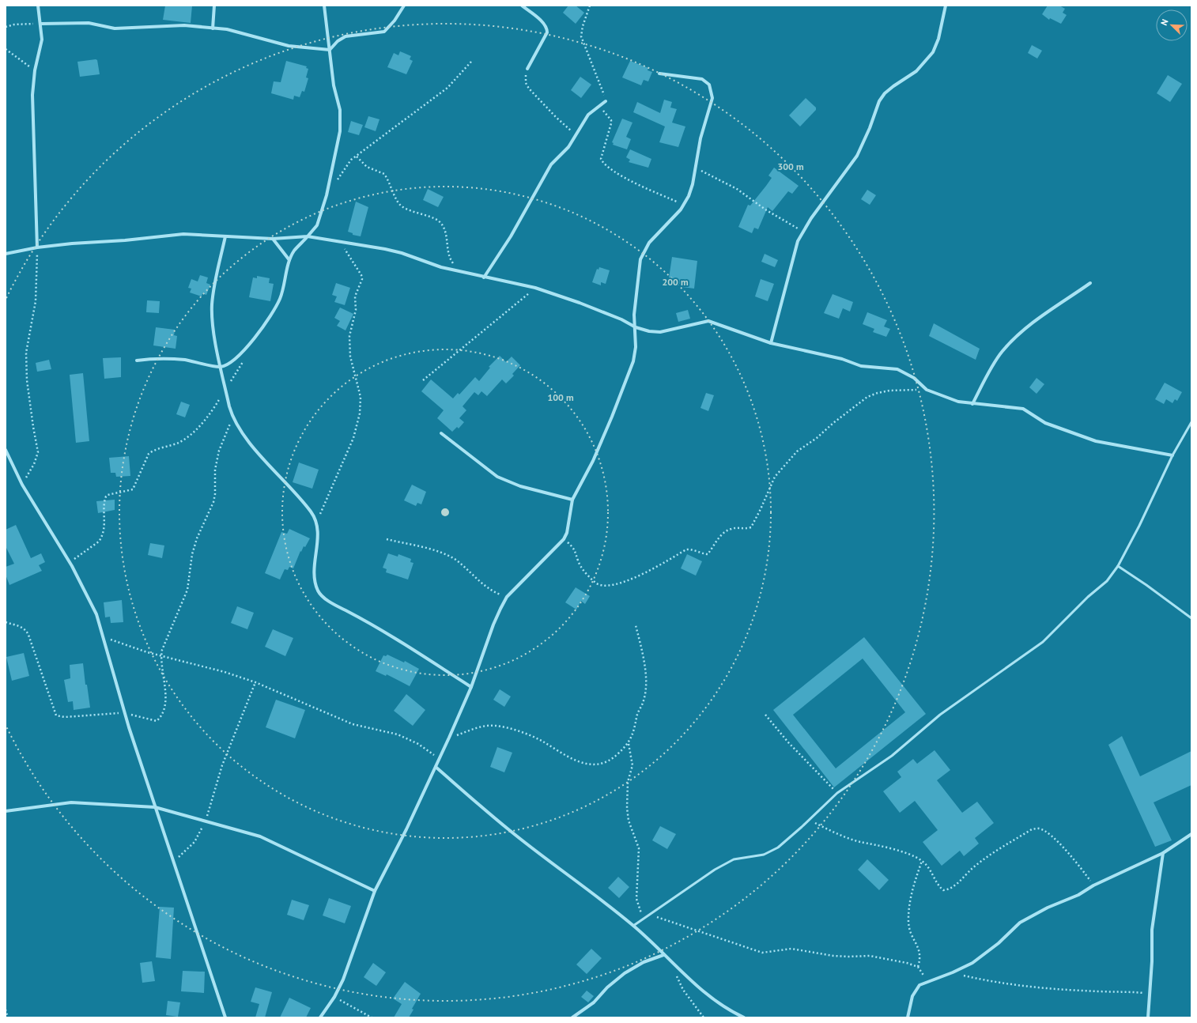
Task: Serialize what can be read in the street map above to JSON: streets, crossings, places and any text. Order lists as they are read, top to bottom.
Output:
{
  "north": "top left",
  "rings": ["300 m", "200 m", "100 m"]
}
